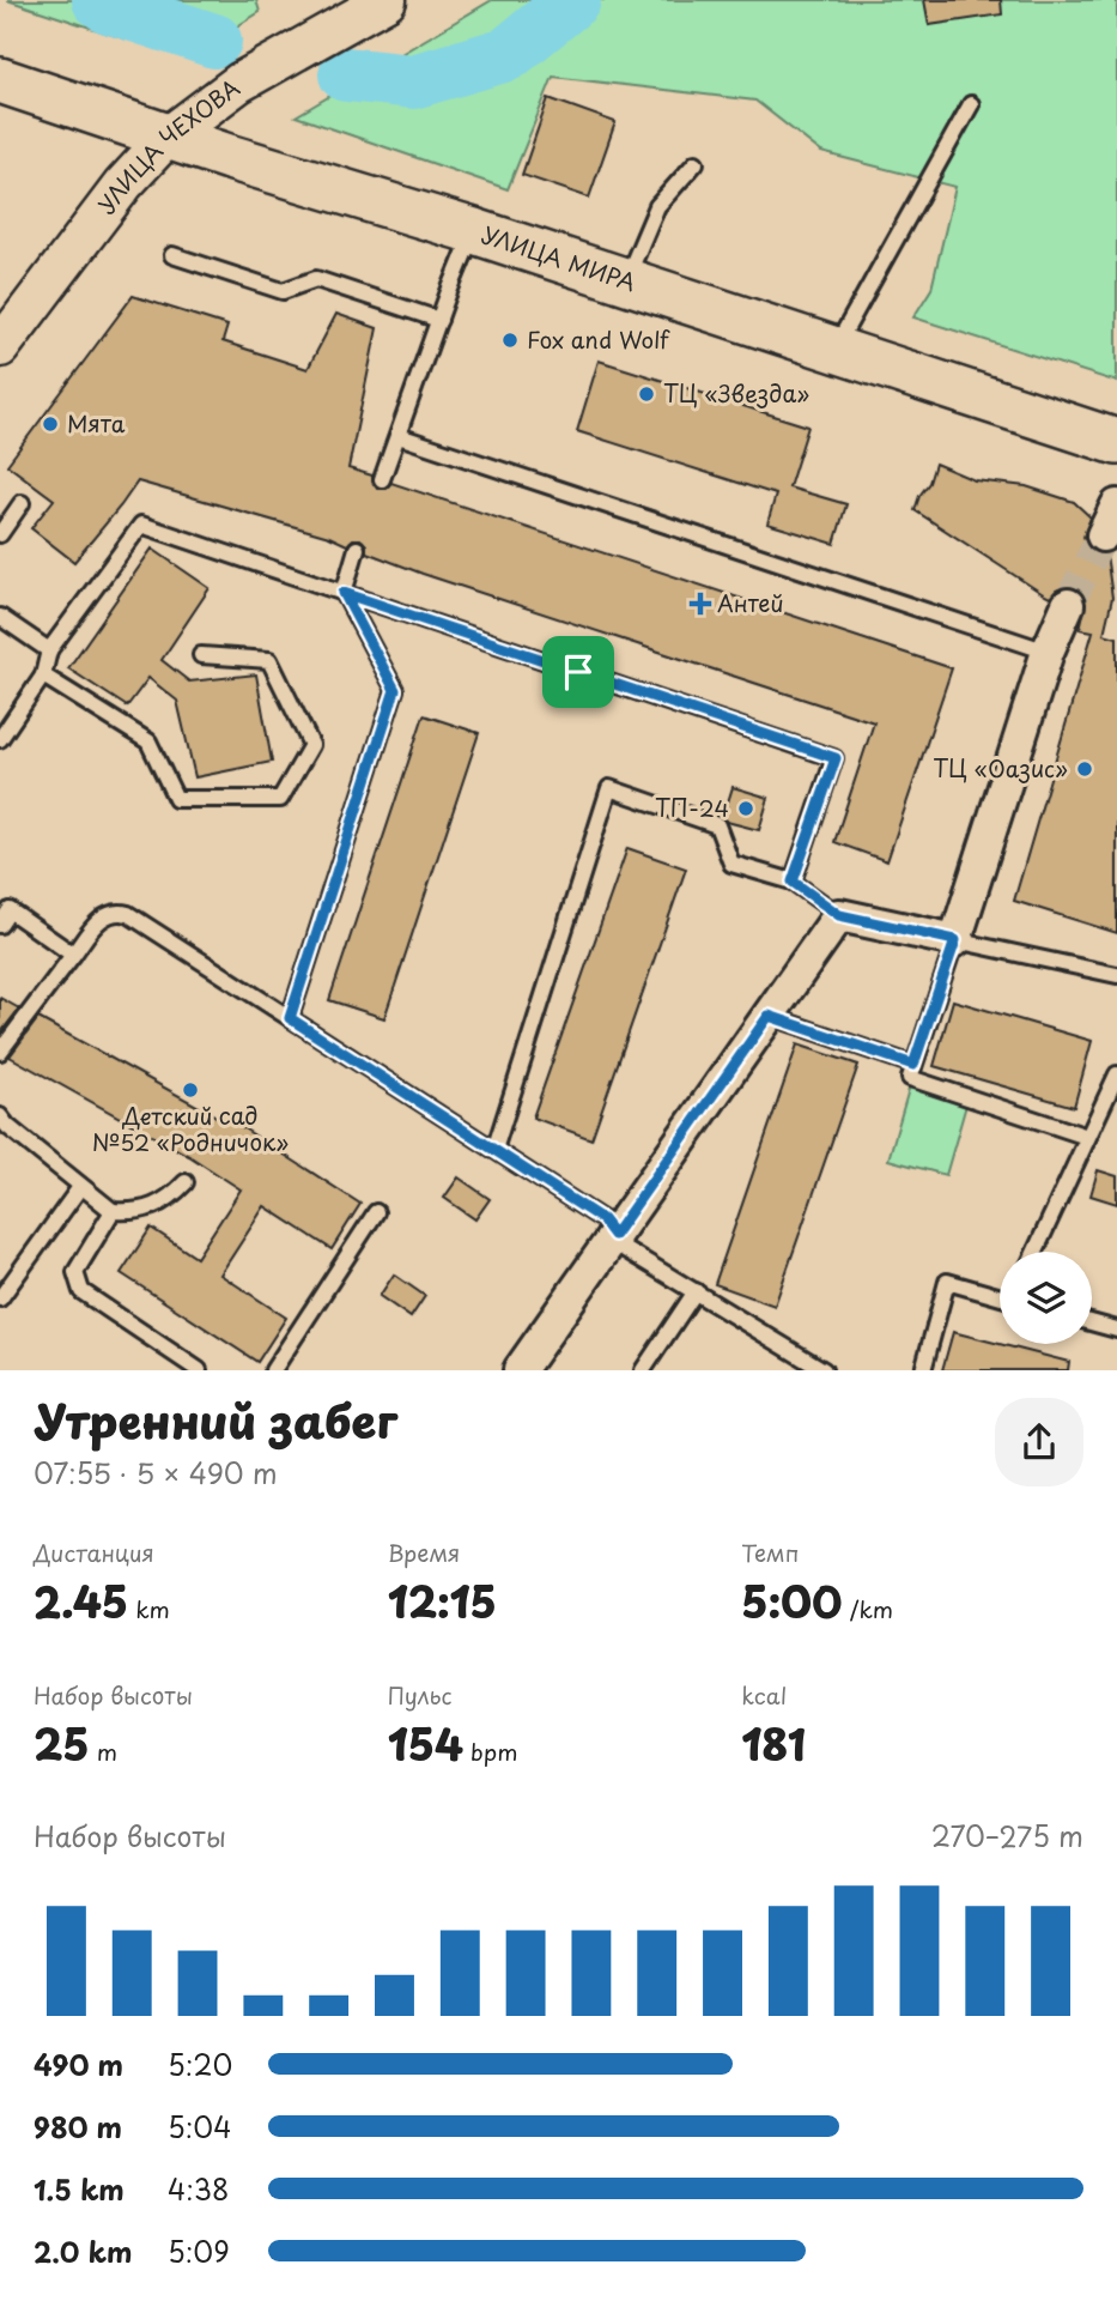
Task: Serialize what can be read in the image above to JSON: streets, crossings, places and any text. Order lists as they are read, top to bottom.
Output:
{
  "streets": {
    "main road": ["УЛИЦА МИРА"],
    "street": ["УЛИЦА ЧЕХОВА"]
  },
  "crossings": [
    ["УЛИЦА ЧЕХОВА", "УЛИЦА МИРА"]
  ],
  "places": {
    "other": [
      "Fox and Wolf",
      "ТЦ «Звезда»",
      "Мята",
      "ТЦ «Оазис»",
      "ТП-24",
      "Детский сад №52 «Родничок»"
    ],
    "health": ["Антей"]
  },
  "page": {
    "heading": ["Утренний забег", "07:55 · 5 × 490 m"],
    "stats": [
      ["Дистанция", "2.45 km"],
      ["Время", "12:15"],
      ["Темп", "5:00 /km"],
      ["Набор высоты", "25 m"],
      ["Пульс", "154 bpm"],
      ["kcal", "181"]
    ],
    "chart": ["Набор высоты", "270–275 m"],
    "list": [
      {
        "name": "490 m",
        "note": "5:20"
      },
      {
        "name": "980 m",
        "note": "5:04"
      },
      {
        "name": "1.5 km",
        "note": "4:38"
      },
      {
        "name": "2.0 km",
        "note": "5:09"
      }
    ]
  }
}
